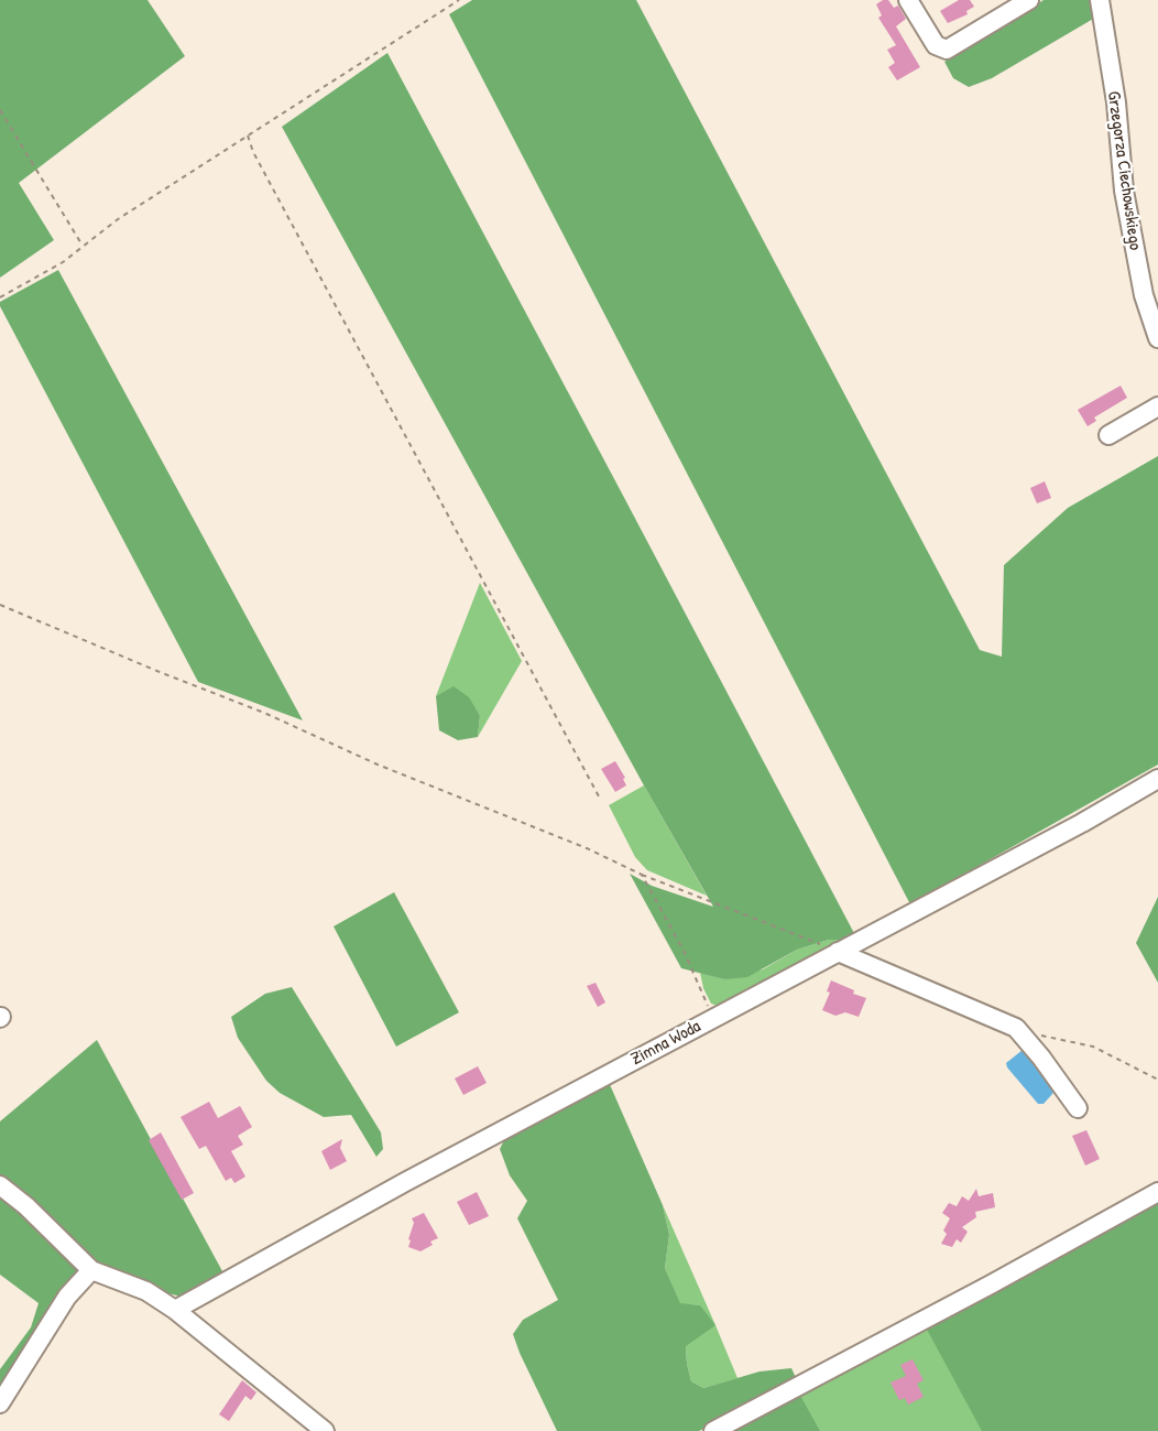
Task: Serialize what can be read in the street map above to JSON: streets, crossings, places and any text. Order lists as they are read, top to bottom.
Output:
{
  "streets": {
    "street": ["Grzegorza Ciechowskiego", "Zimna Woda"]
  }
}
